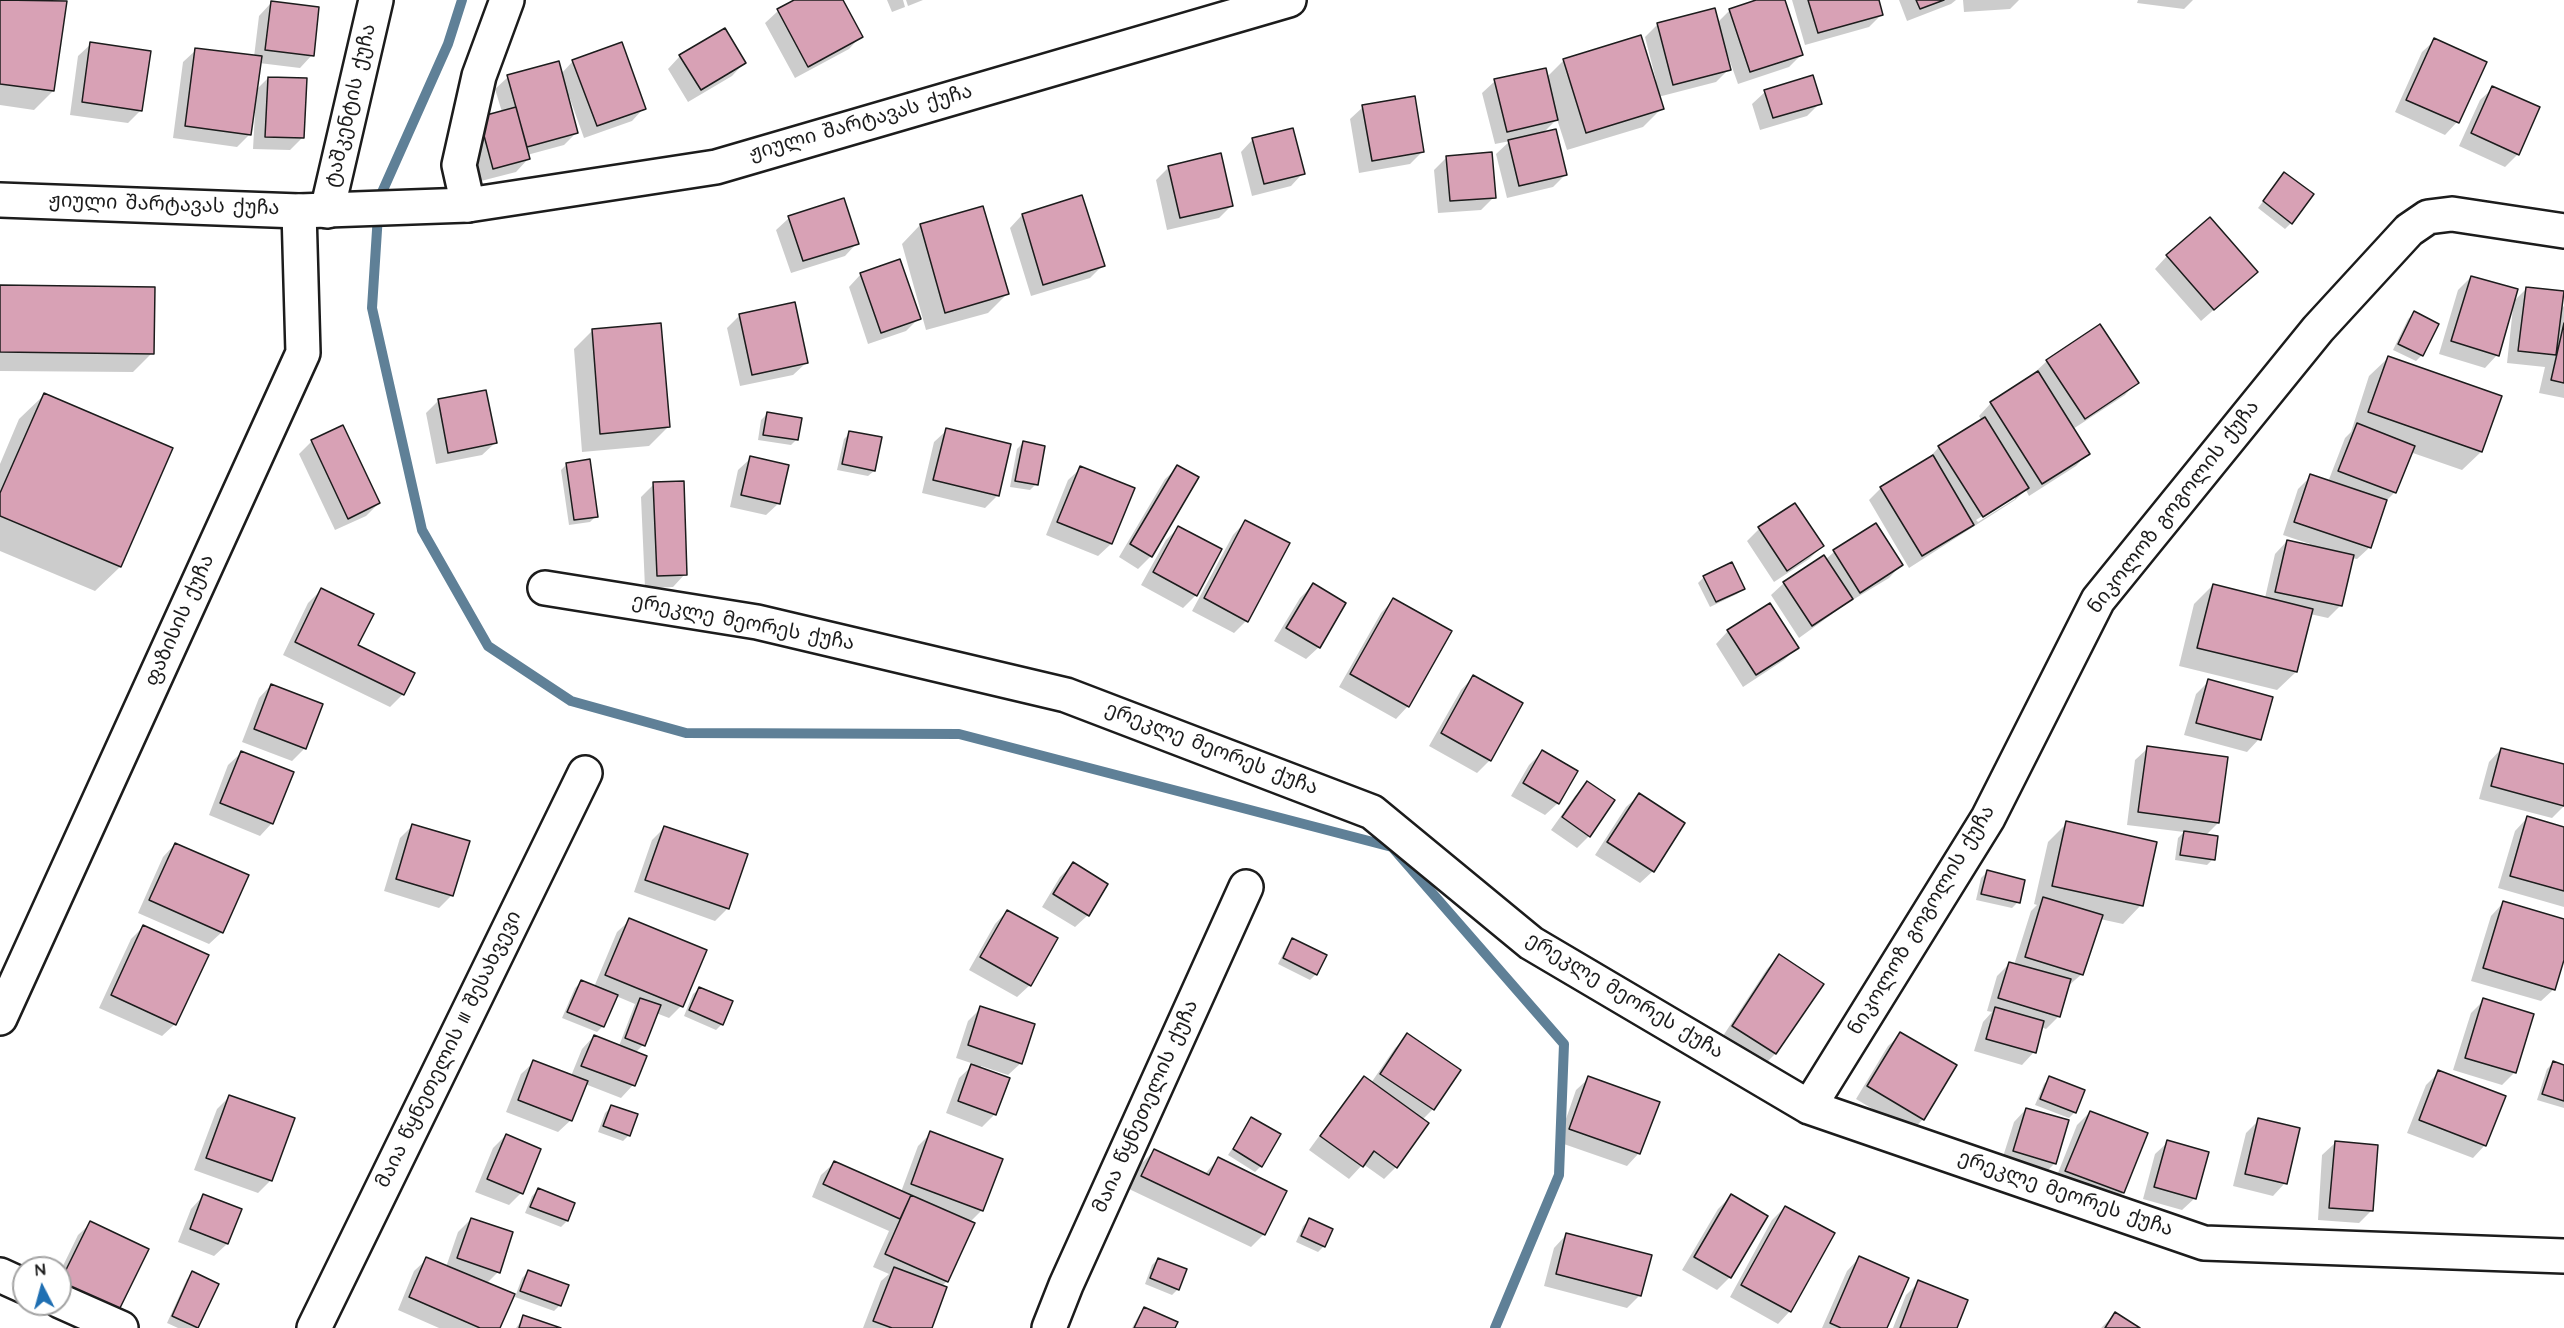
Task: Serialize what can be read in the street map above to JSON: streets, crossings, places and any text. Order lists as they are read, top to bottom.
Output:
{
  "streets": {
    "street": [
      "ტაშკენტის ქუჩა",
      "ჟიული შარტავას ქუჩა",
      "ნიკოლოზ გოგოლის ქუჩა",
      "ფაზისის ქუჩა",
      "ერეკლე მეორეს ქუჩა",
      "მაია წყნეთელის III შესახვევი",
      "მაია წყნეთელის ქუჩა"
    ]
  },
  "crossings": [
    ["ტაშკენტის ქუჩა", "ჟიული შარტავას ქუჩა"],
    ["ტაშკენტის ქუჩა", "ფაზისის ქუჩა"],
    ["ჟიული შარტავას ქუჩა", "ფაზისის ქუჩა"],
    ["ნიკოლოზ გოგოლის ქუჩა", "ერეკლე მეორეს ქუჩა"]
  ],
  "north": "top"
}
